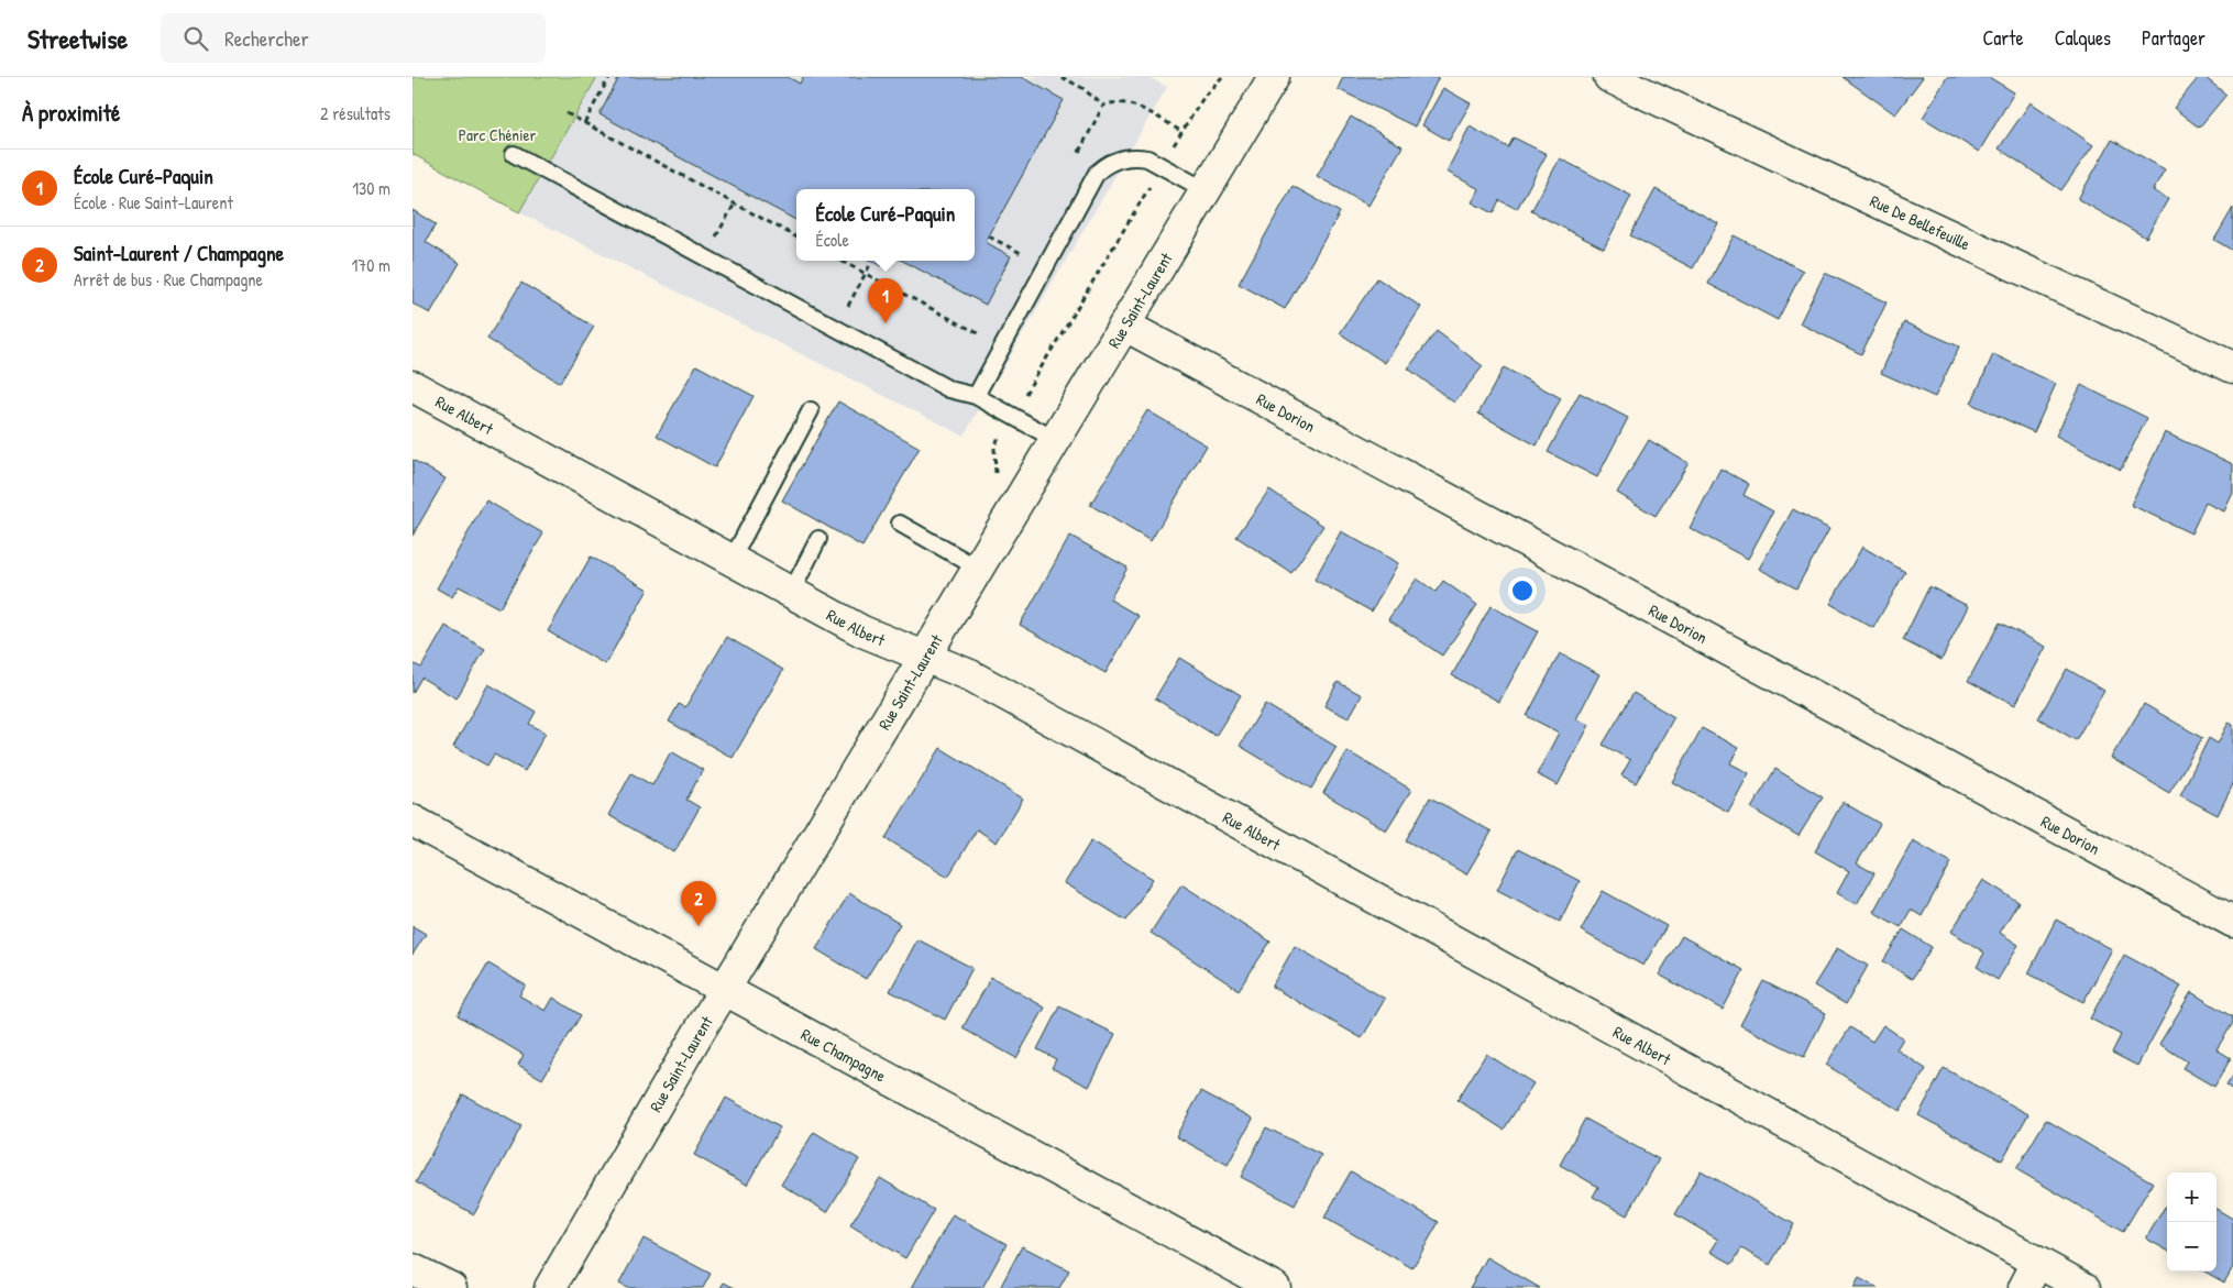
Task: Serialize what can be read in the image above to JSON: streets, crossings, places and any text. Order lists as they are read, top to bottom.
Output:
{
  "streets": {
    "street": [
      "Rue De Bellefeuille",
      "Rue Saint-Laurent",
      "Rue Dorion",
      "Rue Albert",
      "Rue Champagne"
    ]
  },
  "crossings": [
    ["Rue Saint-Laurent", "Rue Dorion"],
    ["Rue Saint-Laurent", "Rue Albert"],
    ["Rue Saint-Laurent", "Rue Champagne"]
  ],
  "parks": ["Parc Chénier"],
  "page": {
    "header": "Streetwise",
    "search": "Rechercher",
    "nav": ["Carte", "Calques", "Partager"],
    "heading": ["À proximité", "2 résultats"],
    "list": [
      {
        "mark": "1",
        "name": "École Curé-Paquin",
        "note": "École · Rue Saint-Laurent",
        "value": "130 m"
      },
      {
        "mark": "2",
        "name": "Saint-Laurent / Champagne",
        "note": "Arrêt de bus · Rue Champagne",
        "value": "170 m"
      }
    ],
    "popup": ["École Curé-Paquin", "École"],
    "pins": ["1", "2"],
    "map_buttons": ["+", "−"]
  }
}
